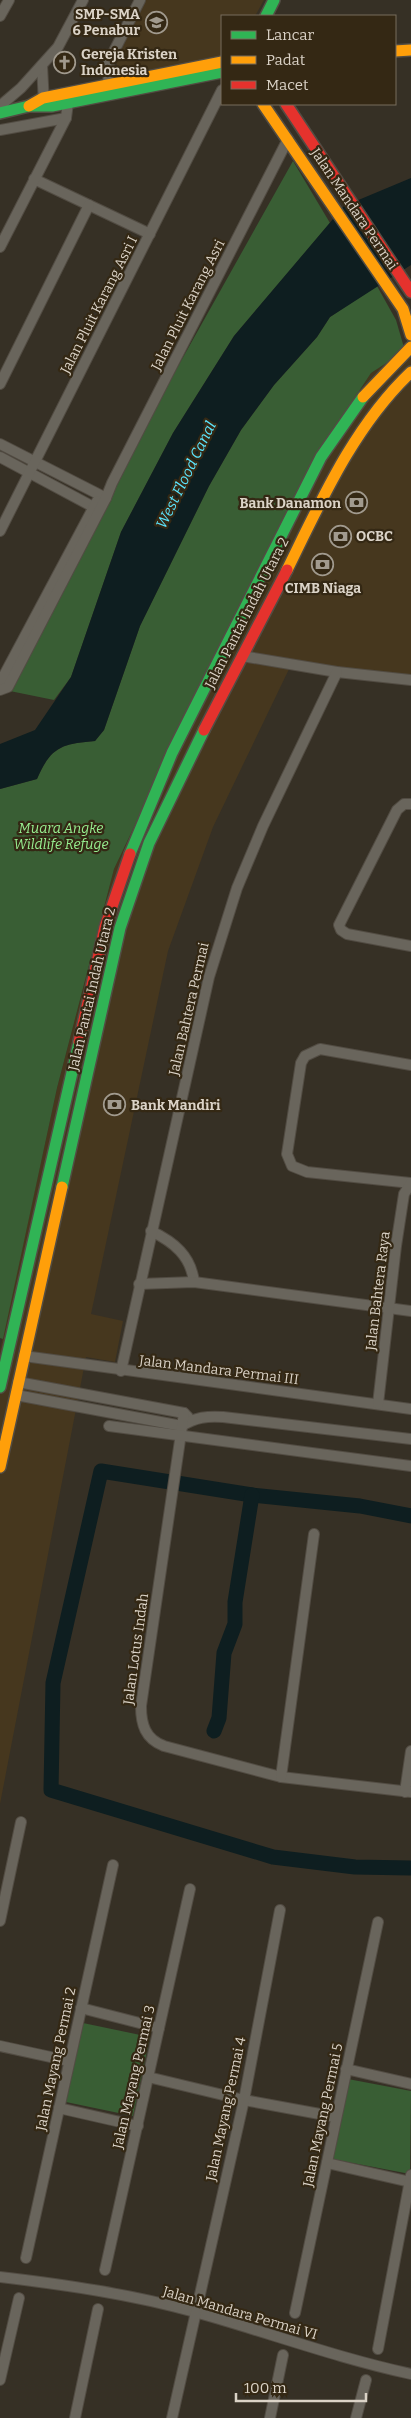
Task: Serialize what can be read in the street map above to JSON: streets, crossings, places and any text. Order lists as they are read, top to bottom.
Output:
{
  "streets": {
    "street": [
      "Jalan Mandara Permai",
      "Jalan Pluit Karang Asri I",
      "Jalan Pluit Karang Asri",
      "Jalan Pantai Indah Utara 2",
      "Jalan Bahtera Permai",
      "Jalan Bahtera Raya",
      "Jalan Mandara Permai III",
      "Jalan Lotus Indah",
      "Jalan Mayang Permai 2",
      "Jalan Mayang Permai 3",
      "Jalan Mayang Permai 4",
      "Jalan Mayang Permai 5",
      "Jalan Mandara Permai VI"
    ]
  },
  "crossings": [
    ["Jalan Mandara Permai", "Jalan Pluit Karang Asri"],
    ["Jalan Mandara Permai", "Jalan Pantai Indah Utara 2"],
    ["Jalan Pantai Indah Utara 2", "Jalan Mandara Permai III"],
    ["Jalan Bahtera Permai", "Jalan Mandara Permai III"],
    ["Jalan Bahtera Raya", "Jalan Mandara Permai III"],
    ["Jalan Mayang Permai 4", "Jalan Mandara Permai VI"]
  ],
  "water": ["West Flood Canal"],
  "parks": ["Muara Angke Wildlife Refuge"],
  "places": {
    "school or university": ["SMP-SMA 6 Penabur"],
    "church": ["Gereja Kristen Indonesia"],
    "bank": [
      "Bank Danamon",
      "OCBC",
      "CIMB Niaga",
      "Bank Mandiri"
    ]
  },
  "legend": ["Lancar", "Padat", "Macet"],
  "scale_bar": "100 m"
}
